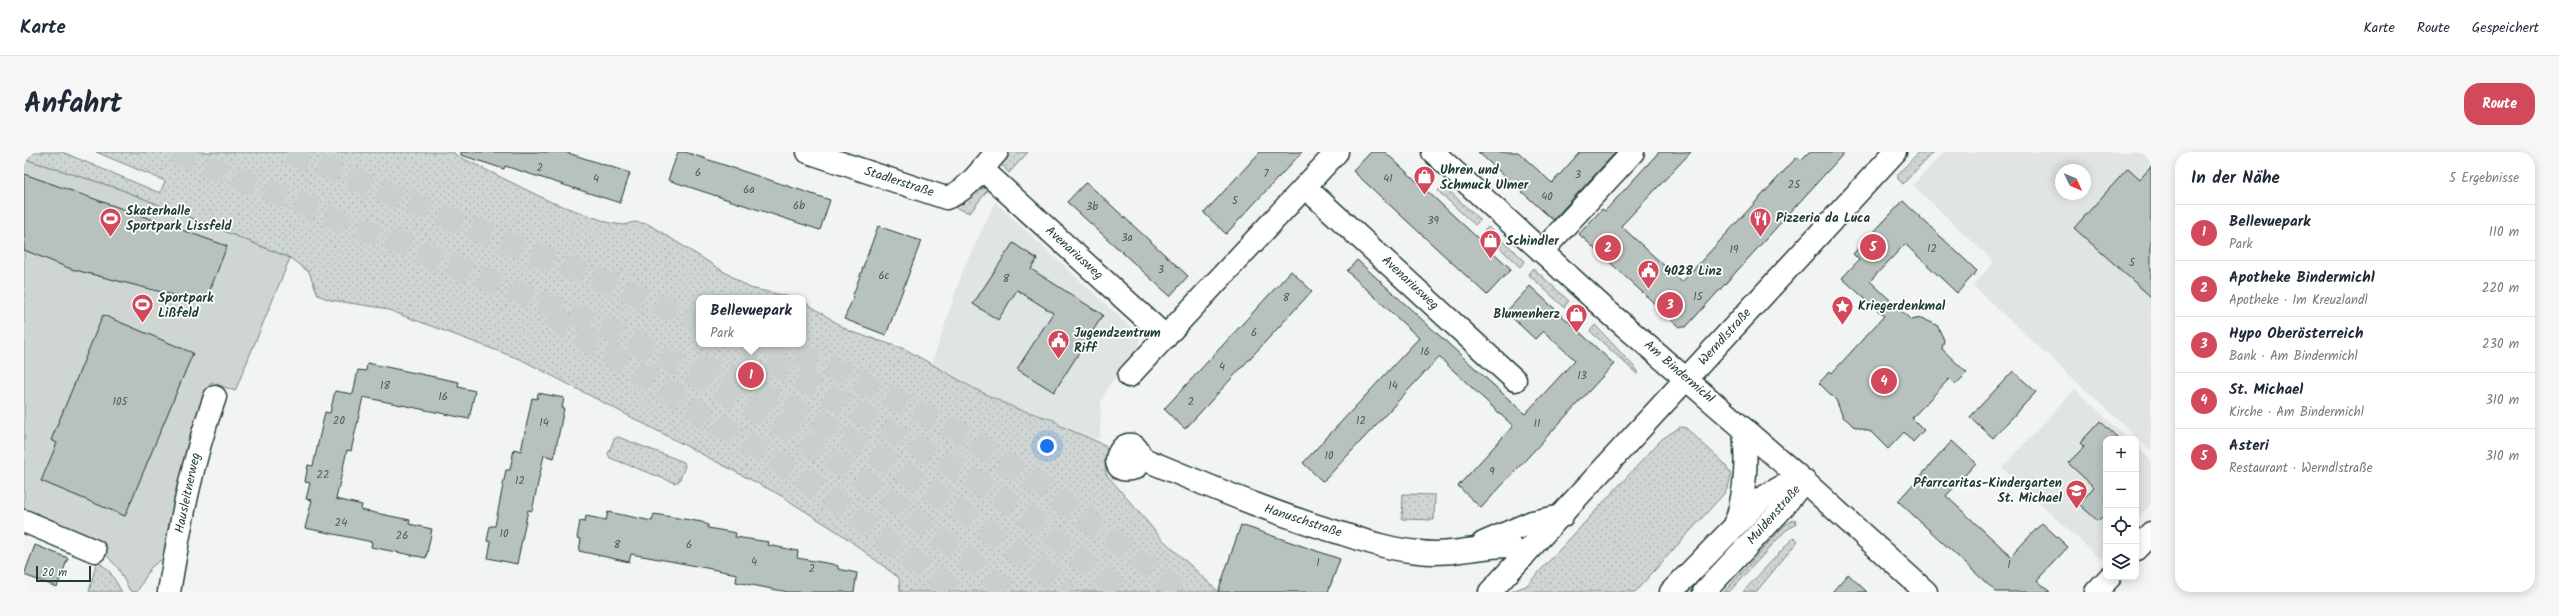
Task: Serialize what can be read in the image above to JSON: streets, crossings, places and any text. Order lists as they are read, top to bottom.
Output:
{
  "streets": {
    "street": [
      "Stadlerstraße",
      "Avenariusweg",
      "Werndlstraße",
      "Am Bindermichl",
      "Hausleitnerweg",
      "Muldenstraße",
      "Hanuschstraße"
    ]
  },
  "crossings": [
    ["Stadlerstraße", "Avenariusweg"],
    ["Werndlstraße", "Am Bindermichl"],
    ["Werndlstraße", "Hanuschstraße"],
    ["Am Bindermichl", "Muldenstraße"]
  ],
  "places": {
    "shop": ["Uhren und Schmuck Ulmer", "Schindler", "Blumenherz"],
    "sports": ["Skaterhalle Sportpark Lissfeld", "Sportpark Lißfeld"],
    "restaurant": ["Pizzeria da Luca"],
    "public building": ["4028 Linz", "Jugendzentrum Riff"],
    "place": ["Kriegerdenkmal"],
    "school or university": ["Pfarrcaritas-Kindergarten St. Michael"]
  },
  "house_numbers": [
    "2",
    "6",
    "7",
    "3",
    "4",
    "41",
    "25",
    "6a",
    "40",
    "5",
    "6b",
    "3b",
    "39",
    "3a",
    "12",
    "19",
    "5",
    "3",
    "6c",
    "8",
    "15",
    "8",
    "6",
    "16",
    "4",
    "13",
    "18",
    "14",
    "16",
    "105",
    "2",
    "20",
    "12",
    "14",
    "11",
    "10",
    "9",
    "22",
    "12",
    "24",
    "10",
    "26",
    "8",
    "6",
    "4",
    "1",
    "1",
    "2"
  ],
  "scale_bar": "20 m",
  "north": "bottom right",
  "page": {
    "header": "Karte",
    "nav": ["Karte", "Route", "Gespeichert"],
    "title": "Anfahrt",
    "buttons": "Route",
    "heading": ["In der Nähe", "5 Ergebnisse"],
    "list": [
      {
        "mark": "1",
        "name": "Bellevuepark",
        "note": "Park",
        "value": "110 m"
      },
      {
        "mark": "2",
        "name": "Apotheke Bindermichl",
        "note": "Apotheke · Im Kreuzlandl",
        "value": "220 m"
      },
      {
        "mark": "3",
        "name": "Hypo Oberösterreich",
        "note": "Bank · Am Bindermichl",
        "value": "230 m"
      },
      {
        "mark": "4",
        "name": "St. Michael",
        "note": "Kirche · Am Bindermichl",
        "value": "310 m"
      },
      {
        "mark": "5",
        "name": "Asteri",
        "note": "Restaurant · Werndlstraße",
        "value": "310 m"
      }
    ],
    "pins": [
      "5",
      "2",
      "3",
      "1",
      "4"
    ],
    "popup": ["Bellevuepark", "Park"],
    "map_buttons": ["+", "−"],
    "scale": "20 m"
  }
}
